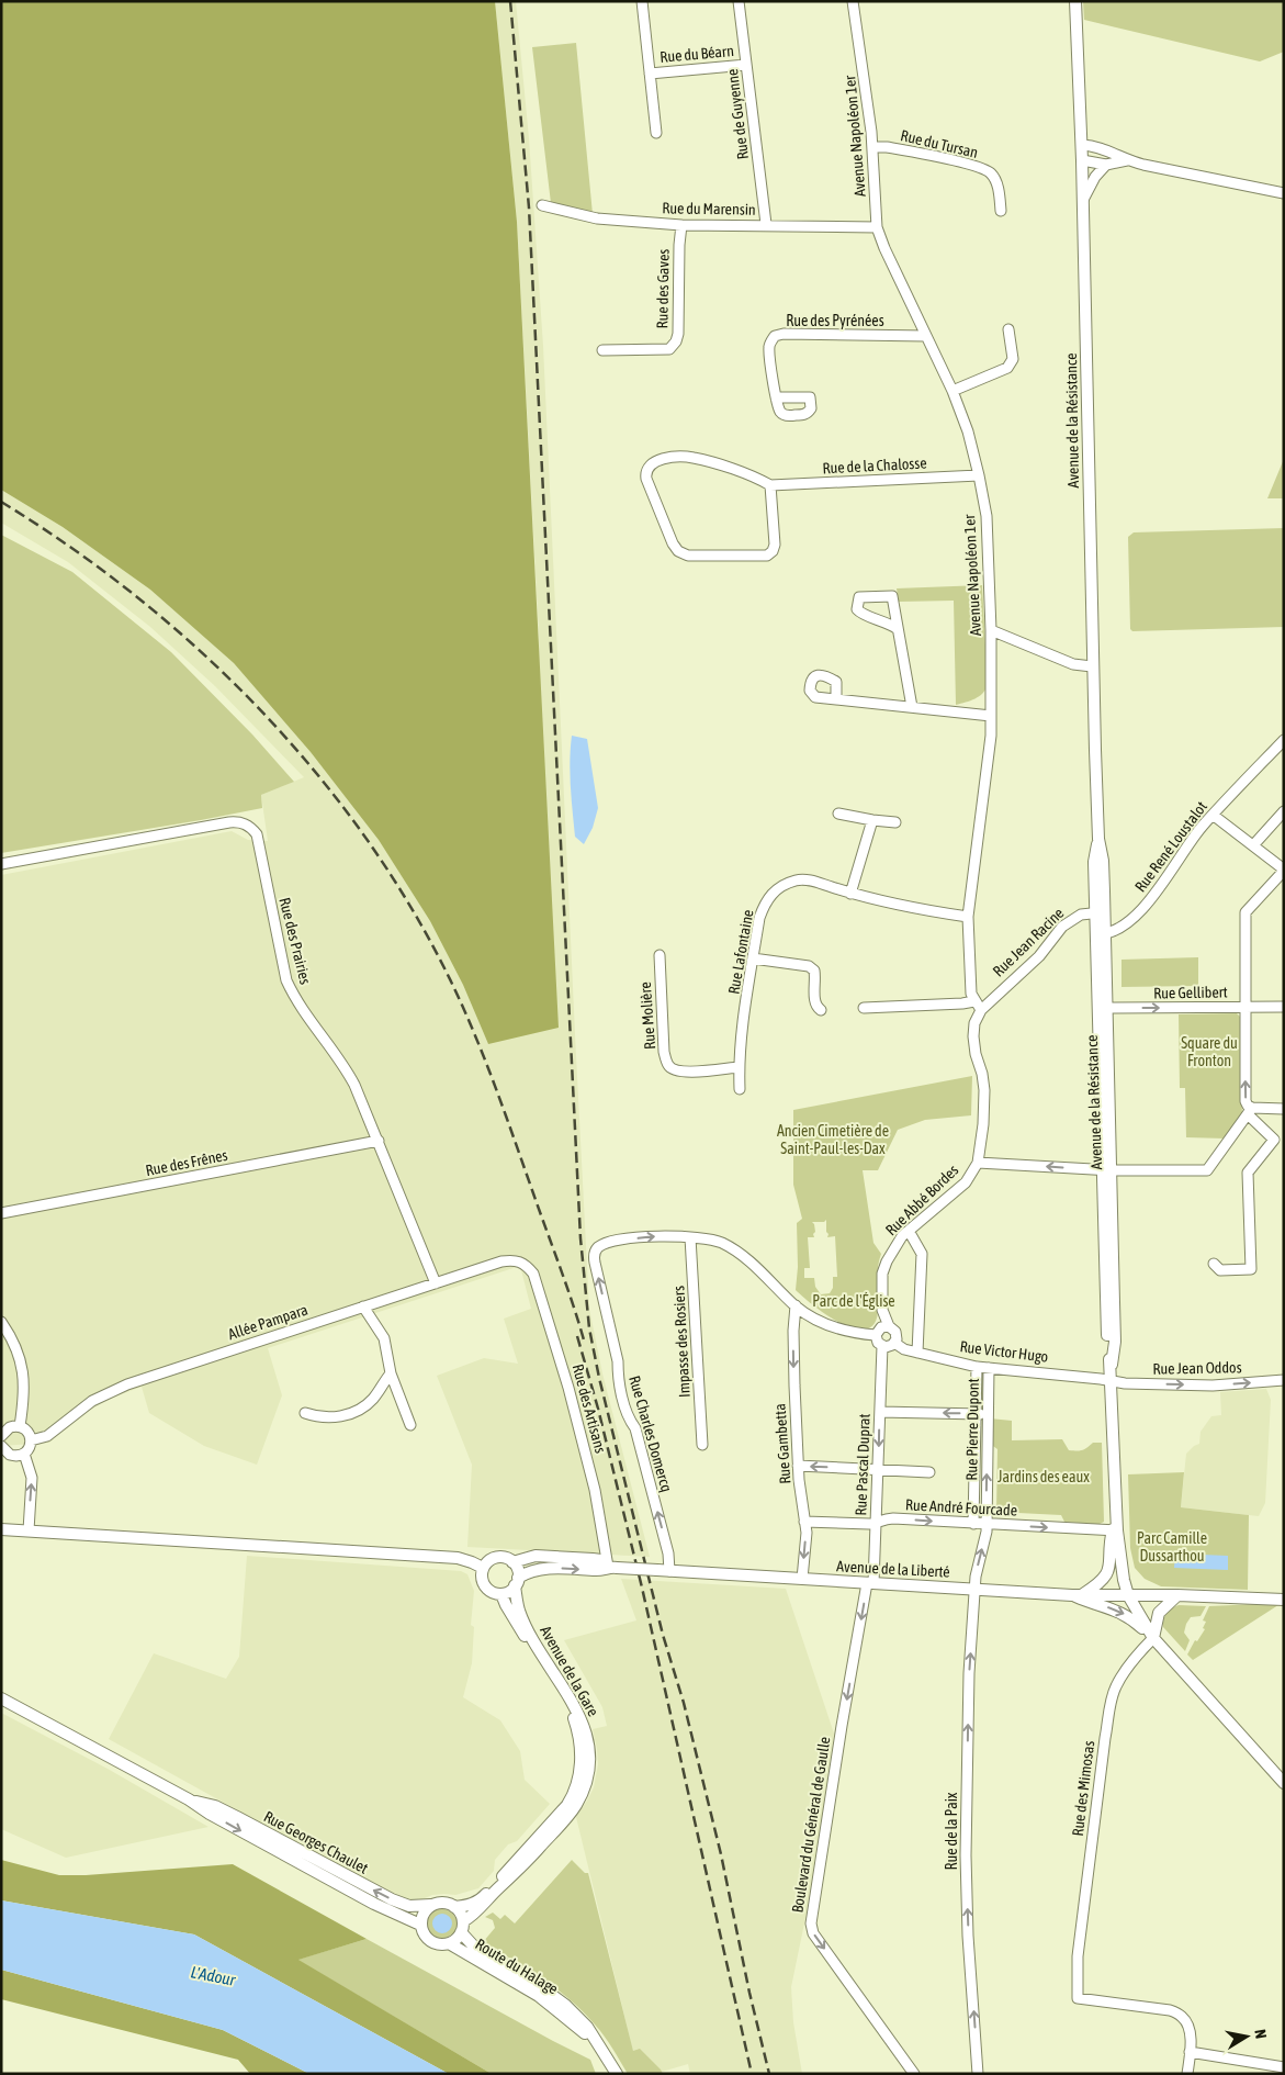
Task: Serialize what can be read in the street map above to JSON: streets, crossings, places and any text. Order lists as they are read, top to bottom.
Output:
{
  "streets": {
    "main road": [
      "Avenue de la Résistance",
      "Avenue de la Liberté",
      "Avenue de la Gare",
      "Rue Georges Chaulet",
      "Route du Halage"
    ],
    "street": [
      "Rue du Béarn",
      "Rue de Guyenne",
      "Avenue Napoléon 1er",
      "Rue du Tursan",
      "Rue du Marensin",
      "Rue des Gaves",
      "Rue des Pyrénées",
      "Rue de la Chalosse",
      "Rue René Loustalot",
      "Rue des Prairies",
      "Rue Jean Racine",
      "Rue Lafontaine",
      "Rue Gellibert",
      "Rue Molière",
      "Rue des Frênes",
      "Rue Abbé Bordes",
      "Allée Pampara",
      "Impasse des Rosiers",
      "Rue Victor Hugo",
      "Rue Jean Oddos",
      "Rue des Artisans",
      "Rue Pierre Dupont",
      "Rue Charles Domercq",
      "Rue Gambetta",
      "Rue Pascal Duprat",
      "Rue André Fourcade",
      "Rue des Mimosas",
      "Boulevard du Général de Gaulle",
      "Rue de la Paix"
    ]
  },
  "crossings": [
    ["Rue du Béarn", "Rue de Guyenne"],
    ["Rue de Guyenne", "Rue du Marensin"],
    ["Avenue Napoléon 1er", "Rue du Tursan"],
    ["Avenue Napoléon 1er", "Rue du Marensin"],
    ["Avenue Napoléon 1er", "Rue des Pyrénées"],
    ["Avenue Napoléon 1er", "Rue de la Chalosse"],
    ["Avenue Napoléon 1er", "Rue Jean Racine"],
    ["Avenue Napoléon 1er", "Rue Lafontaine"],
    ["Rue du Marensin", "Rue des Gaves"],
    ["Avenue de la Résistance", "Rue René Loustalot"],
    ["Avenue de la Résistance", "Rue Jean Racine"],
    ["Avenue de la Résistance", "Rue Gellibert"],
    ["Avenue de la Résistance", "Rue Abbé Bordes"],
    ["Avenue de la Résistance", "Rue Victor Hugo"],
    ["Avenue de la Résistance", "Rue Jean Oddos"],
    ["Avenue de la Résistance", "Rue André Fourcade"],
    ["Avenue de la Résistance", "Avenue de la Liberté"],
    ["Avenue de la Résistance", "Rue des Mimosas"],
    ["Rue des Prairies", "Rue des Frênes"],
    ["Rue des Prairies", "Allée Pampara"],
    ["Rue Lafontaine", "Rue Molière"],
    ["Rue Abbé Bordes", "Rue Victor Hugo"],
    ["Rue Abbé Bordes", "Rue Pascal Duprat"],
    ["Allée Pampara", "Rue des Artisans"],
    ["Impasse des Rosiers", "Rue Charles Domercq"],
    ["Rue Victor Hugo", "Rue Jean Oddos"],
    ["Rue Victor Hugo", "Rue Pierre Dupont"],
    ["Rue Victor Hugo", "Rue Pascal Duprat"],
    ["Rue des Artisans", "Avenue de la Liberté"],
    ["Rue Pierre Dupont", "Rue André Fourcade"],
    ["Rue Pierre Dupont", "Avenue de la Liberté"],
    ["Rue Pierre Dupont", "Rue de la Paix"],
    ["Rue Charles Domercq", "Avenue de la Liberté"],
    ["Rue Gambetta", "Rue André Fourcade"],
    ["Rue Gambetta", "Avenue de la Liberté"],
    ["Rue Pascal Duprat", "Rue André Fourcade"],
    ["Rue Pascal Duprat", "Avenue de la Liberté"],
    ["Rue Pascal Duprat", "Boulevard du Général de Gaulle"],
    ["Avenue de la Liberté", "Boulevard du Général de Gaulle"],
    ["Avenue de la Liberté", "Rue de la Paix"],
    ["Avenue de la Gare", "Rue Georges Chaulet"],
    ["Avenue de la Gare", "Route du Halage"],
    ["Rue Georges Chaulet", "Route du Halage"]
  ],
  "one_way": [
    "Rue Gellibert",
    "Rue Jean Oddos",
    "Rue Gambetta",
    "Boulevard du Général de Gaulle",
    "Rue de la Paix"
  ],
  "water": ["L'Adour"],
  "parks": [
    "Square du Fronton",
    "Ancien Cimetière de Saint-Paul-les-Dax",
    "Parc de l'Église",
    "Jardins des eaux",
    "Parc Camille Dussarthou"
  ],
  "north": "right"
}
